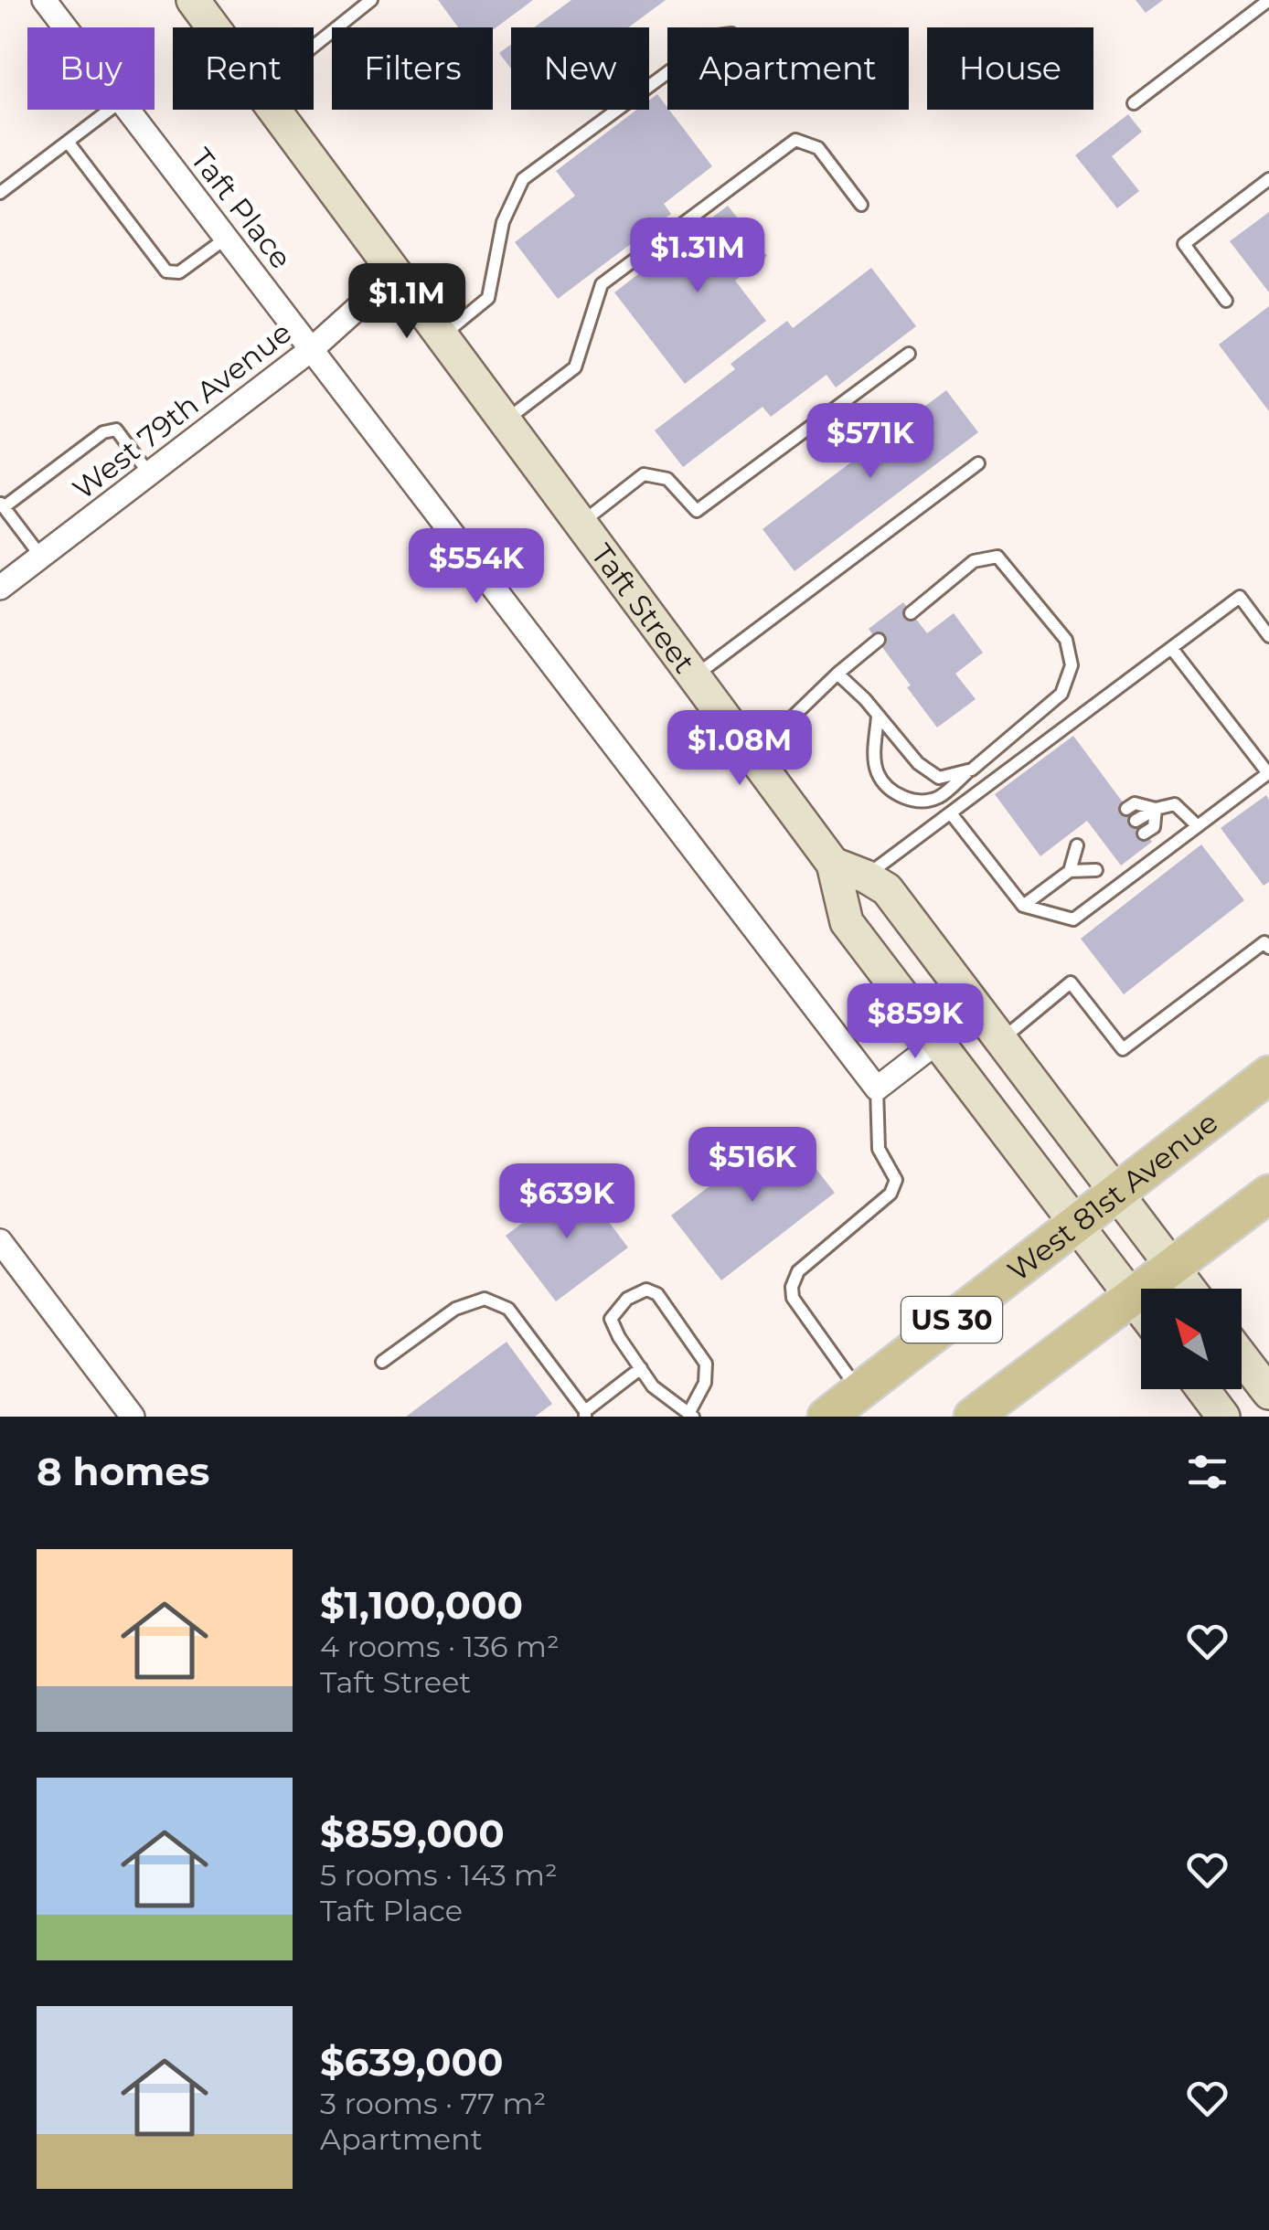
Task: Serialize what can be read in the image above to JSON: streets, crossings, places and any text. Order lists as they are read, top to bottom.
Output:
{
  "streets": {
    "main road": ["Taft Street", "West 81st Avenue", "US 30"],
    "street": ["Taft Place", "West 79th Avenue"]
  },
  "crossings": [
    ["Taft Place", "West 79th Avenue"],
    ["West 79th Avenue", "Taft Street"],
    ["Taft Street", "West 81st Avenue"],
    ["Taft Street", "US 30"]
  ],
  "north": "top left",
  "page": {
    "chip": [
      "Buy",
      "Rent",
      "Filters",
      "New",
      "Apartment",
      "House"
    ],
    "price": [
      "$1.31M",
      "$1.1M",
      "$571K",
      "$554K",
      "$1.08M",
      "$859K",
      "$516K",
      "$639K"
    ],
    "heading": "8 homes",
    "list": [
      {
        "name": "$1,100,000",
        "note": "4 rooms · 136 m² · Taft Street"
      },
      {
        "name": "$859,000",
        "note": "5 rooms · 143 m² · Taft Place"
      },
      {
        "name": "$639,000",
        "note": "3 rooms · 77 m² · Apartment"
      }
    ]
  }
}
